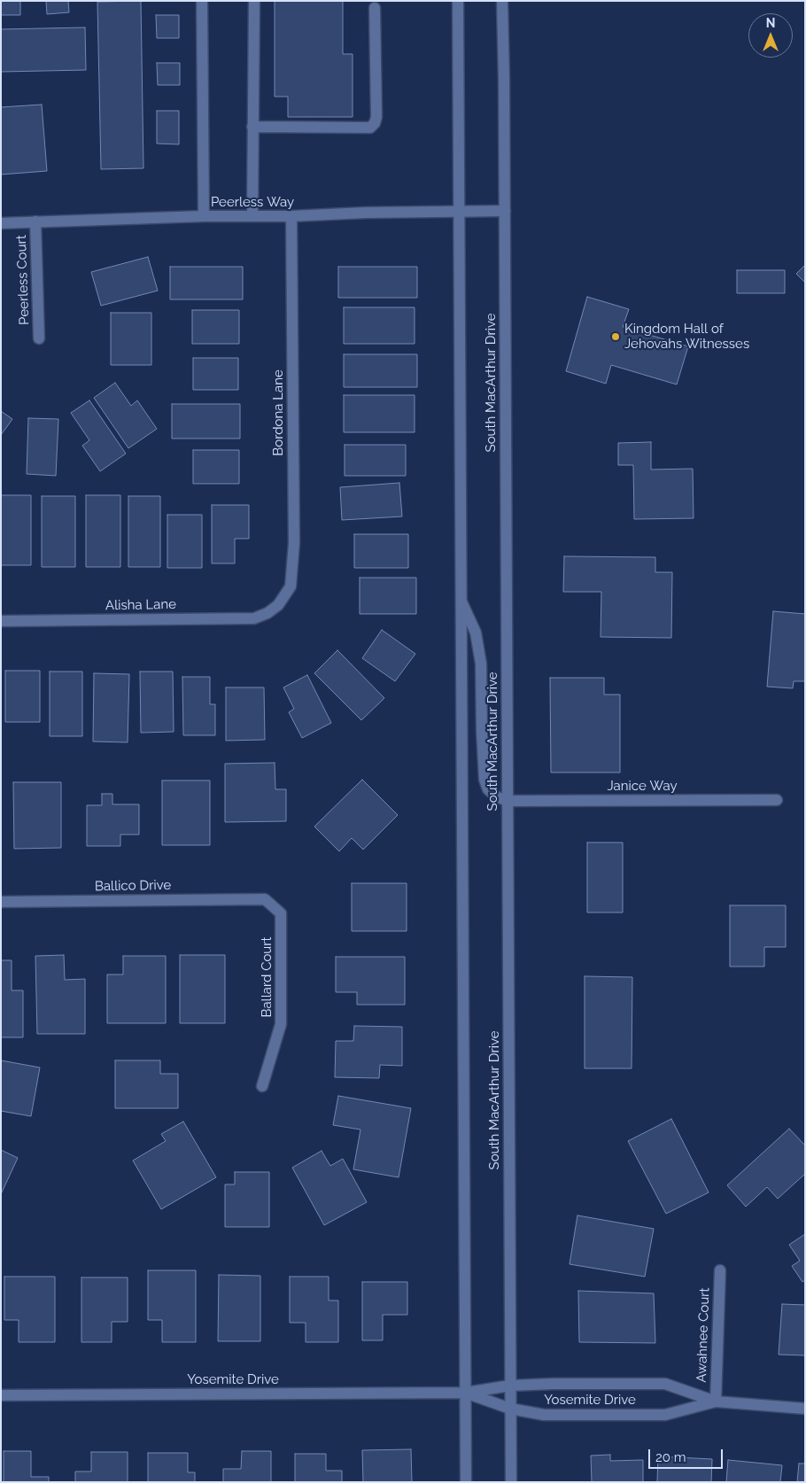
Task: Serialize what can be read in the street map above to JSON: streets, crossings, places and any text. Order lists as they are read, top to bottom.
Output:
{
  "streets": {
    "street": [
      "Peerless Way",
      "Peerless Court",
      "South MacArthur Drive",
      "Bordona Lane",
      "Alisha Lane",
      "Janice Way",
      "Ballico Drive",
      "Ballard Court",
      "Awahnee Court",
      "Yosemite Drive"
    ]
  },
  "crossings": [
    ["Peerless Way", "Peerless Court"],
    ["Peerless Way", "South MacArthur Drive"],
    ["Peerless Way", "Bordona Lane"],
    ["South MacArthur Drive", "Janice Way"],
    ["South MacArthur Drive", "Yosemite Drive"],
    ["Bordona Lane", "Alisha Lane"],
    ["Ballico Drive", "Ballard Court"],
    ["Awahnee Court", "Yosemite Drive"]
  ],
  "places": ["Kingdom Hall of Jehovahs Witnesses"],
  "scale_bar": "20 m",
  "north": "top"
}
